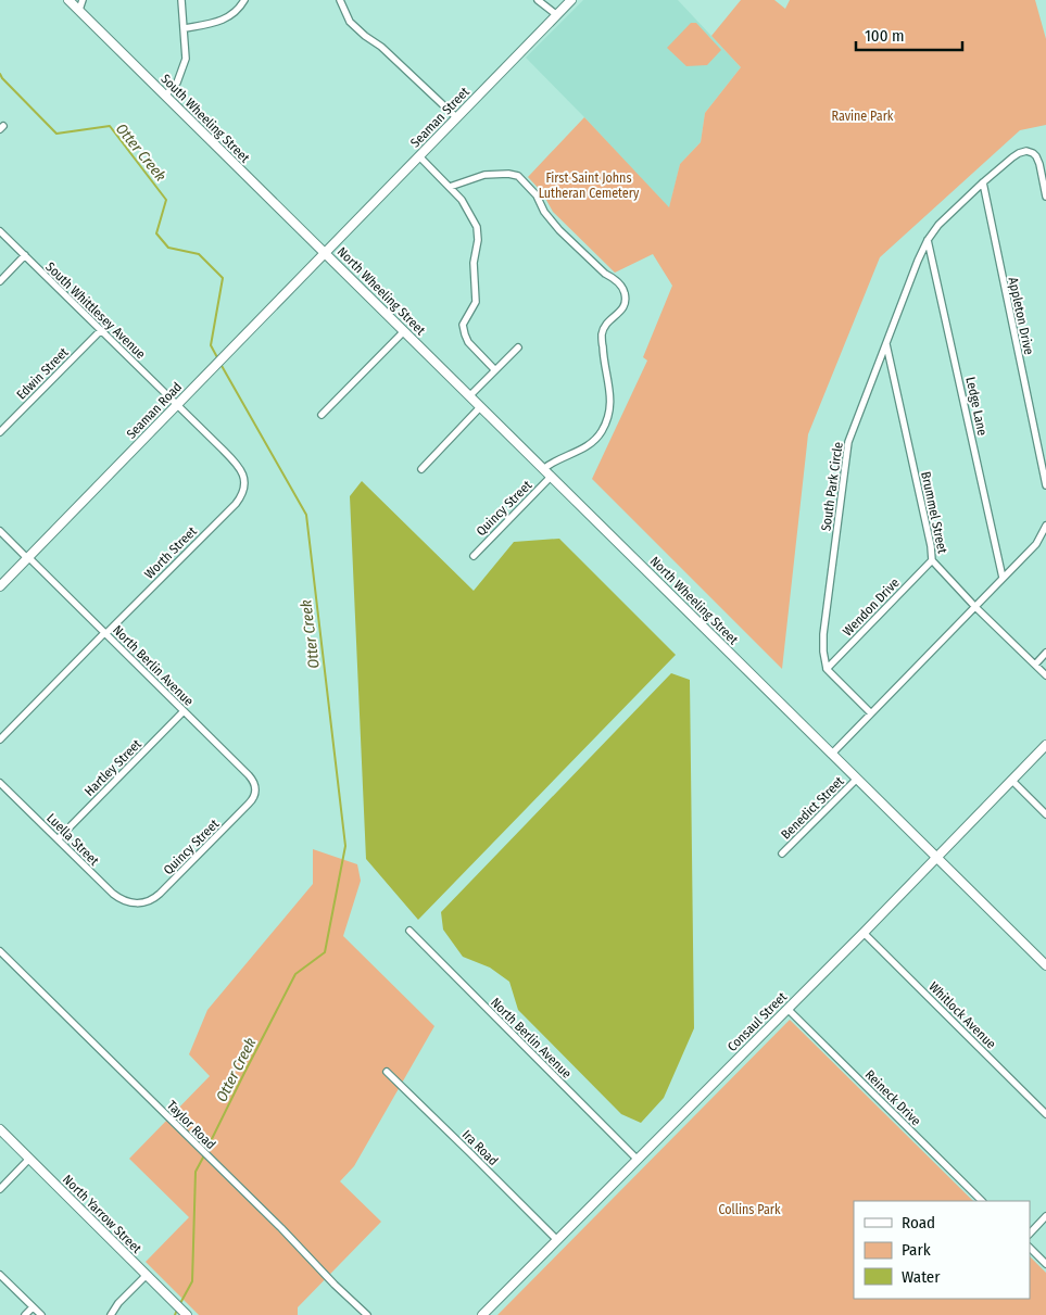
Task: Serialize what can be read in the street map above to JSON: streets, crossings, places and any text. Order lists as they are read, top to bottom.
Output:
{
  "streets": {
    "street": [
      "Seaman Street",
      "South Wheeling Street",
      "North Wheeling Street",
      "South Whittlesey Avenue",
      "Appleton Drive",
      "Edwin Street",
      "Ledge Lane",
      "Seaman Road",
      "South Park Circle",
      "Quincy Street",
      "Brummel Street",
      "Worth Street",
      "Wendon Drive",
      "North Berlin Avenue",
      "Hartley Street",
      "Benedict Street",
      "Luella Street",
      "Whitlock Avenue",
      "Consaul Street",
      "Reineck Drive",
      "Taylor Road",
      "Ira Road",
      "North Yarrow Street"
    ]
  },
  "crossings": [
    ["Seaman Street", "South Wheeling Street"],
    ["Seaman Street", "North Wheeling Street"],
    ["Seaman Street", "Seaman Road"],
    ["South Wheeling Street", "North Wheeling Street"],
    ["South Wheeling Street", "Seaman Road"],
    ["North Wheeling Street", "Seaman Road"],
    ["North Wheeling Street", "Quincy Street"],
    ["North Wheeling Street", "Benedict Street"],
    ["North Wheeling Street", "Consaul Street"],
    ["South Whittlesey Avenue", "Edwin Street"],
    ["South Whittlesey Avenue", "Seaman Road"],
    ["South Whittlesey Avenue", "Worth Street"],
    ["Appleton Drive", "South Park Circle"],
    ["Ledge Lane", "South Park Circle"],
    ["Seaman Road", "North Berlin Avenue"],
    ["South Park Circle", "Brummel Street"],
    ["South Park Circle", "Wendon Drive"],
    ["Quincy Street", "North Berlin Avenue"],
    ["Quincy Street", "Luella Street"],
    ["Brummel Street", "Wendon Drive"],
    ["Worth Street", "North Berlin Avenue"],
    ["North Berlin Avenue", "Hartley Street"],
    ["North Berlin Avenue", "Consaul Street"],
    ["Hartley Street", "Luella Street"],
    ["Whitlock Avenue", "Consaul Street"],
    ["Consaul Street", "Reineck Drive"],
    ["Consaul Street", "Ira Road"]
  ],
  "water": ["Otter Creek"],
  "parks": ["Ravine Park", "First Saint Johns Lutheran Cemetery", "Collins Park"],
  "legend": ["Road", "Park", "Water"],
  "scale_bar": "100 m"
}
